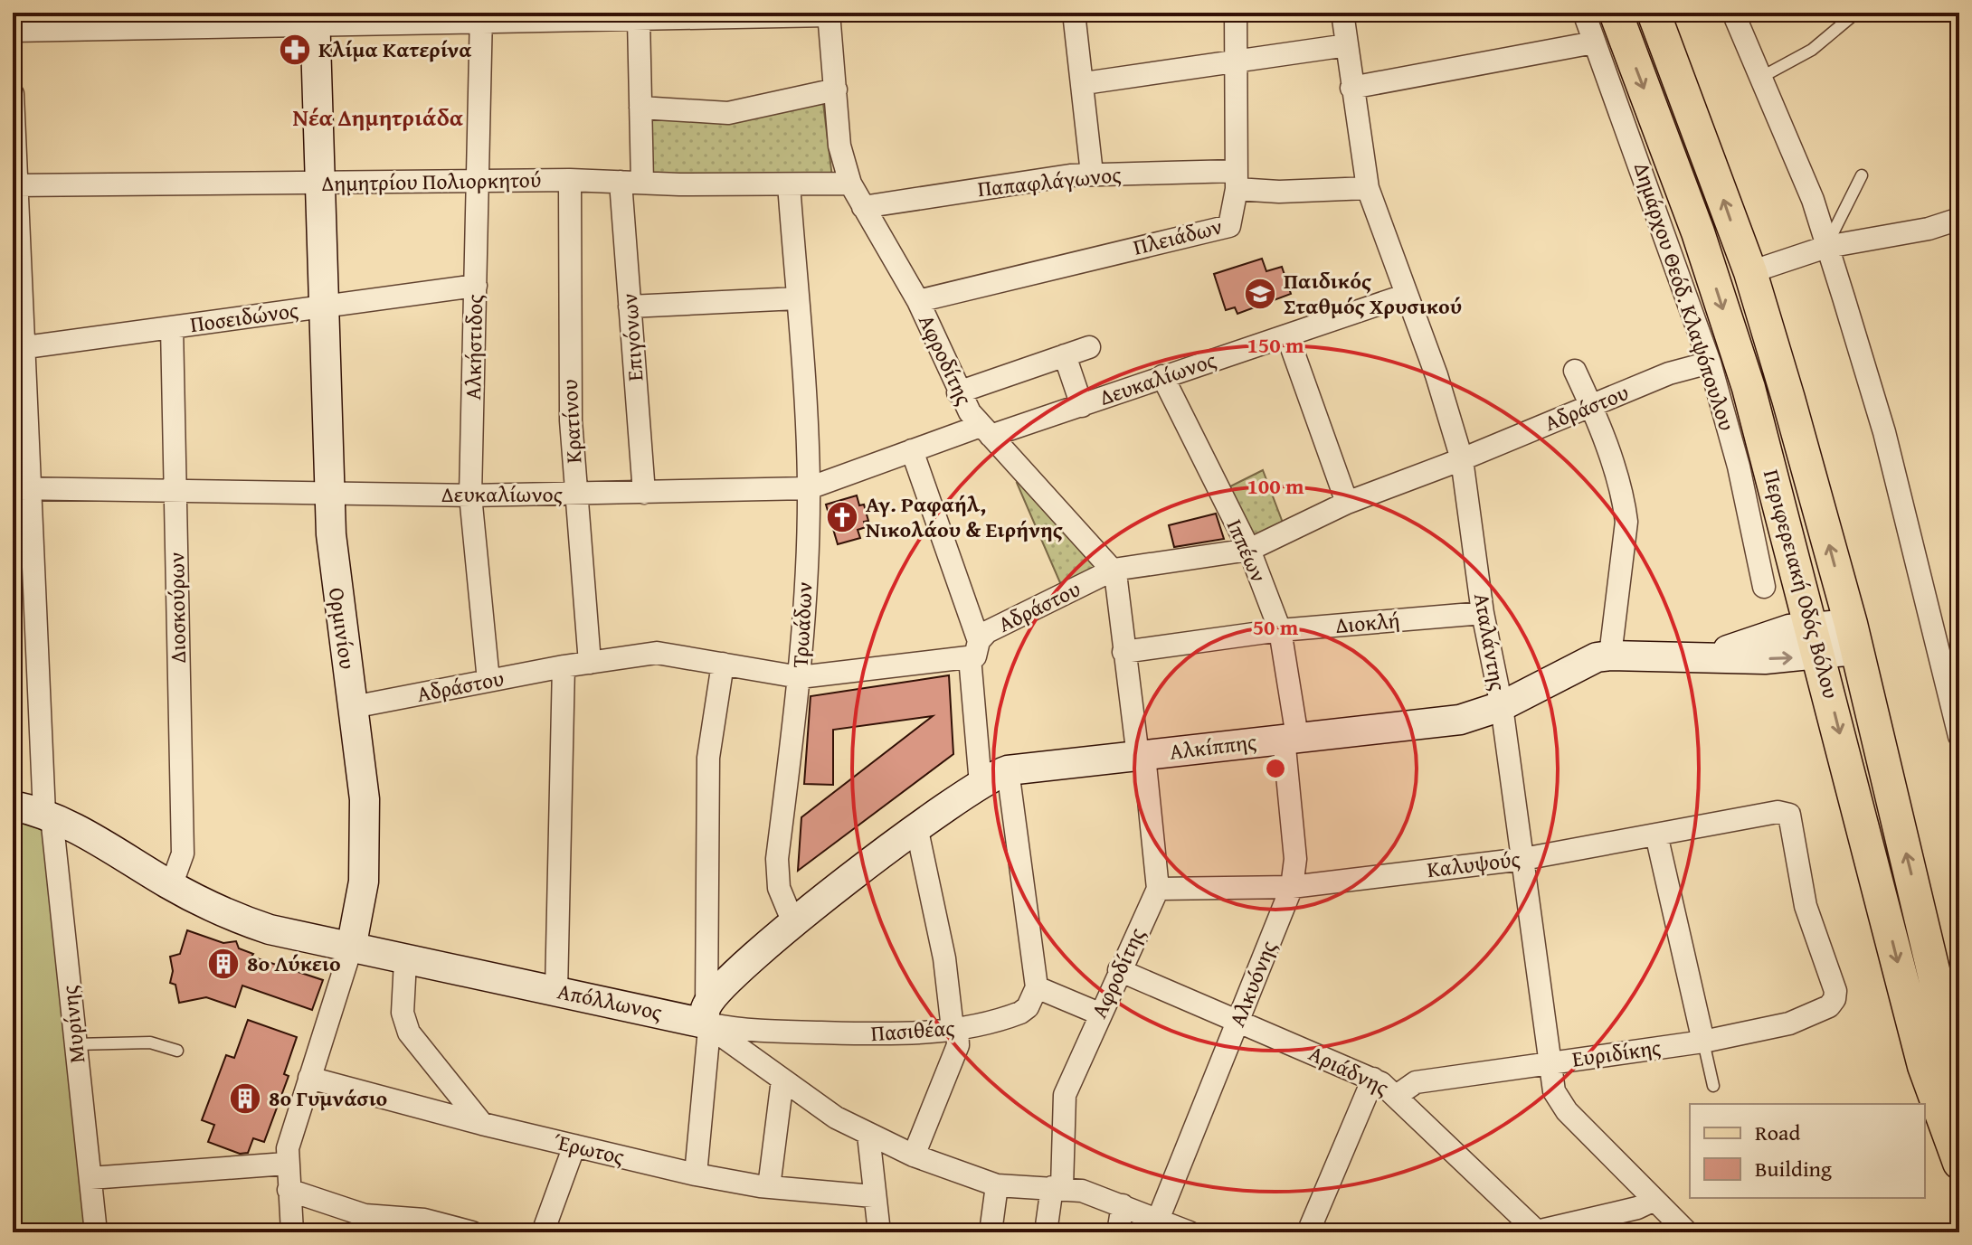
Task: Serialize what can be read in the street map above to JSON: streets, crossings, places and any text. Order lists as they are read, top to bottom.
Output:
{
  "streets": {
    "main road": ["Περιφερειακή Οδός Βόλου"],
    "street": [
      "Δημητρίου Πολιορκητού",
      "Παπαφλάγωνος",
      "Πλειάδων",
      "Δημάρχου Θεόδ. Κλαψόπουλου",
      "Ποσειδώνος",
      "Επιγόνων",
      "Αλκήστιδος",
      "Αφροδίτης",
      "Δευκαλίωνος",
      "Αδράστου",
      "Κρατίνου",
      "Ιππέων",
      "Διοσκούρων",
      "Διοκλή",
      "Τρωάδων",
      "Ορμινίου",
      "Αταλάντης",
      "Αλκίππης",
      "Καλυψούς",
      "Αλκυόνης",
      "Απόλλωνος",
      "Μυρίνης",
      "Πασιθέας",
      "Ευριδίκης",
      "Αριάδνης",
      "Έρωτος"
    ]
  },
  "crossings": [
    ["Δημητρίου Πολιορκητού", "Επιγόνων"],
    ["Δημητρίου Πολιορκητού", "Αλκήστιδος"],
    ["Δημητρίου Πολιορκητού", "Αφροδίτης"],
    ["Δημητρίου Πολιορκητού", "Κρατίνου"],
    ["Δημητρίου Πολιορκητού", "Τρωάδων"],
    ["Δημητρίου Πολιορκητού", "Ορμινίου"],
    ["Δημητρίου Πολιορκητού", "Μυρίνης"],
    ["Παπαφλάγωνος", "Πλειάδων"],
    ["Παπαφλάγωνος", "Αφροδίτης"],
    ["Παπαφλάγωνος", "Αταλάντης"],
    ["Πλειάδων", "Αφροδίτης"],
    ["Δημάρχου Θεόδ. Κλαψόπουλου", "Αδράστου"],
    ["Ποσειδώνος", "Αλκήστιδος"],
    ["Ποσειδώνος", "Διοσκούρων"],
    ["Ποσειδώνος", "Ορμινίου"],
    ["Ποσειδώνος", "Μυρίνης"],
    ["Επιγόνων", "Δευκαλίωνος"],
    ["Αλκήστιδος", "Δευκαλίωνος"],
    ["Αλκήστιδος", "Αδράστου"],
    ["Αφροδίτης", "Δευκαλίωνος"],
    ["Αφροδίτης", "Αδράστου"],
    ["Αφροδίτης", "Καλυψούς"],
    ["Αφροδίτης", "Απόλλωνος"],
    ["Αφροδίτης", "Αριάδνης"],
    ["Δευκαλίωνος", "Κρατίνου"],
    ["Δευκαλίωνος", "Ιππέων"],
    ["Δευκαλίωνος", "Διοσκούρων"],
    ["Δευκαλίωνος", "Τρωάδων"],
    ["Δευκαλίωνος", "Ορμινίου"],
    ["Δευκαλίωνος", "Αταλάντης"],
    ["Δευκαλίωνος", "Μυρίνης"],
    ["Αδράστου", "Κρατίνου"],
    ["Αδράστου", "Ιππέων"],
    ["Αδράστου", "Τρωάδων"],
    ["Αδράστου", "Ορμινίου"],
    ["Αδράστου", "Αταλάντης"],
    ["Ιππέων", "Διοκλή"],
    ["Ιππέων", "Αλκίππης"],
    ["Ιππέων", "Αλκυόνης"],
    ["Περιφερειακή Οδός Βόλου", "Αλκίππης"],
    ["Διοσκούρων", "Απόλλωνος"],
    ["Διοκλή", "Αταλάντης"],
    ["Τρωάδων", "Αλκίππης"],
    ["Ορμινίου", "Απόλλωνος"],
    ["Ορμινίου", "Έρωτος"],
    ["Αταλάντης", "Αλκίππης"],
    ["Αταλάντης", "Καλυψούς"],
    ["Αταλάντης", "Ευριδίκης"],
    ["Αλκίππης", "Αλκυόνης"],
    ["Καλυψούς", "Αλκυόνης"],
    ["Καλυψούς", "Ευριδίκης"],
    ["Αλκυόνης", "Απόλλωνος"],
    ["Αλκυόνης", "Αριάδνης"],
    ["Απόλλωνος", "Μυρίνης"],
    ["Απόλλωνος", "Πασιθέας"],
    ["Ευριδίκης", "Αριάδνης"]
  ],
  "districts": ["Νέα Δημητριάδα"],
  "places": {
    "pharmacy": ["Κλίμα Κατερίνα"],
    "school or university": ["Παιδικός Σταθμός Χρυσικού"],
    "church": ["Αγ. Ραφαήλ, Νικολάου & Ειρήνης"],
    "building": ["8ο Λύκειο", "8ο Γυμνάσιο"]
  },
  "legend": ["Road", "Building"],
  "rings": ["150 m", "100 m", "50 m"]
}
